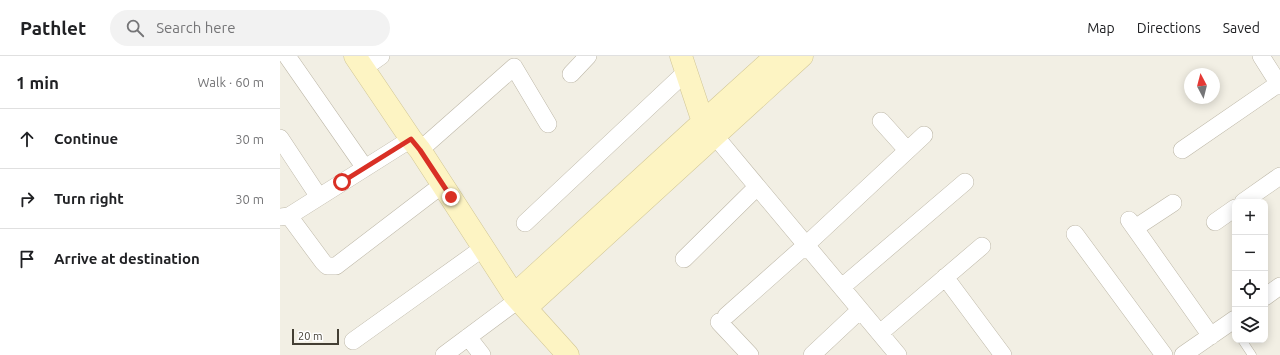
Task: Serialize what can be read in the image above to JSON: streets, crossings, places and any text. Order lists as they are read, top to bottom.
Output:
{
  "scale_bar": "20 m",
  "north": "top",
  "page": {
    "header": "Pathlet",
    "search": "Search here",
    "nav": ["Map", "Directions", "Saved"],
    "heading": ["1 min", "Walk · 60 m"],
    "list": [
      ["Continue", "30 m"],
      ["Turn right", "30 m"],
      "Arrive at destination"
    ],
    "map_buttons": ["+", "−"],
    "scale": "20 m"
  }
}
